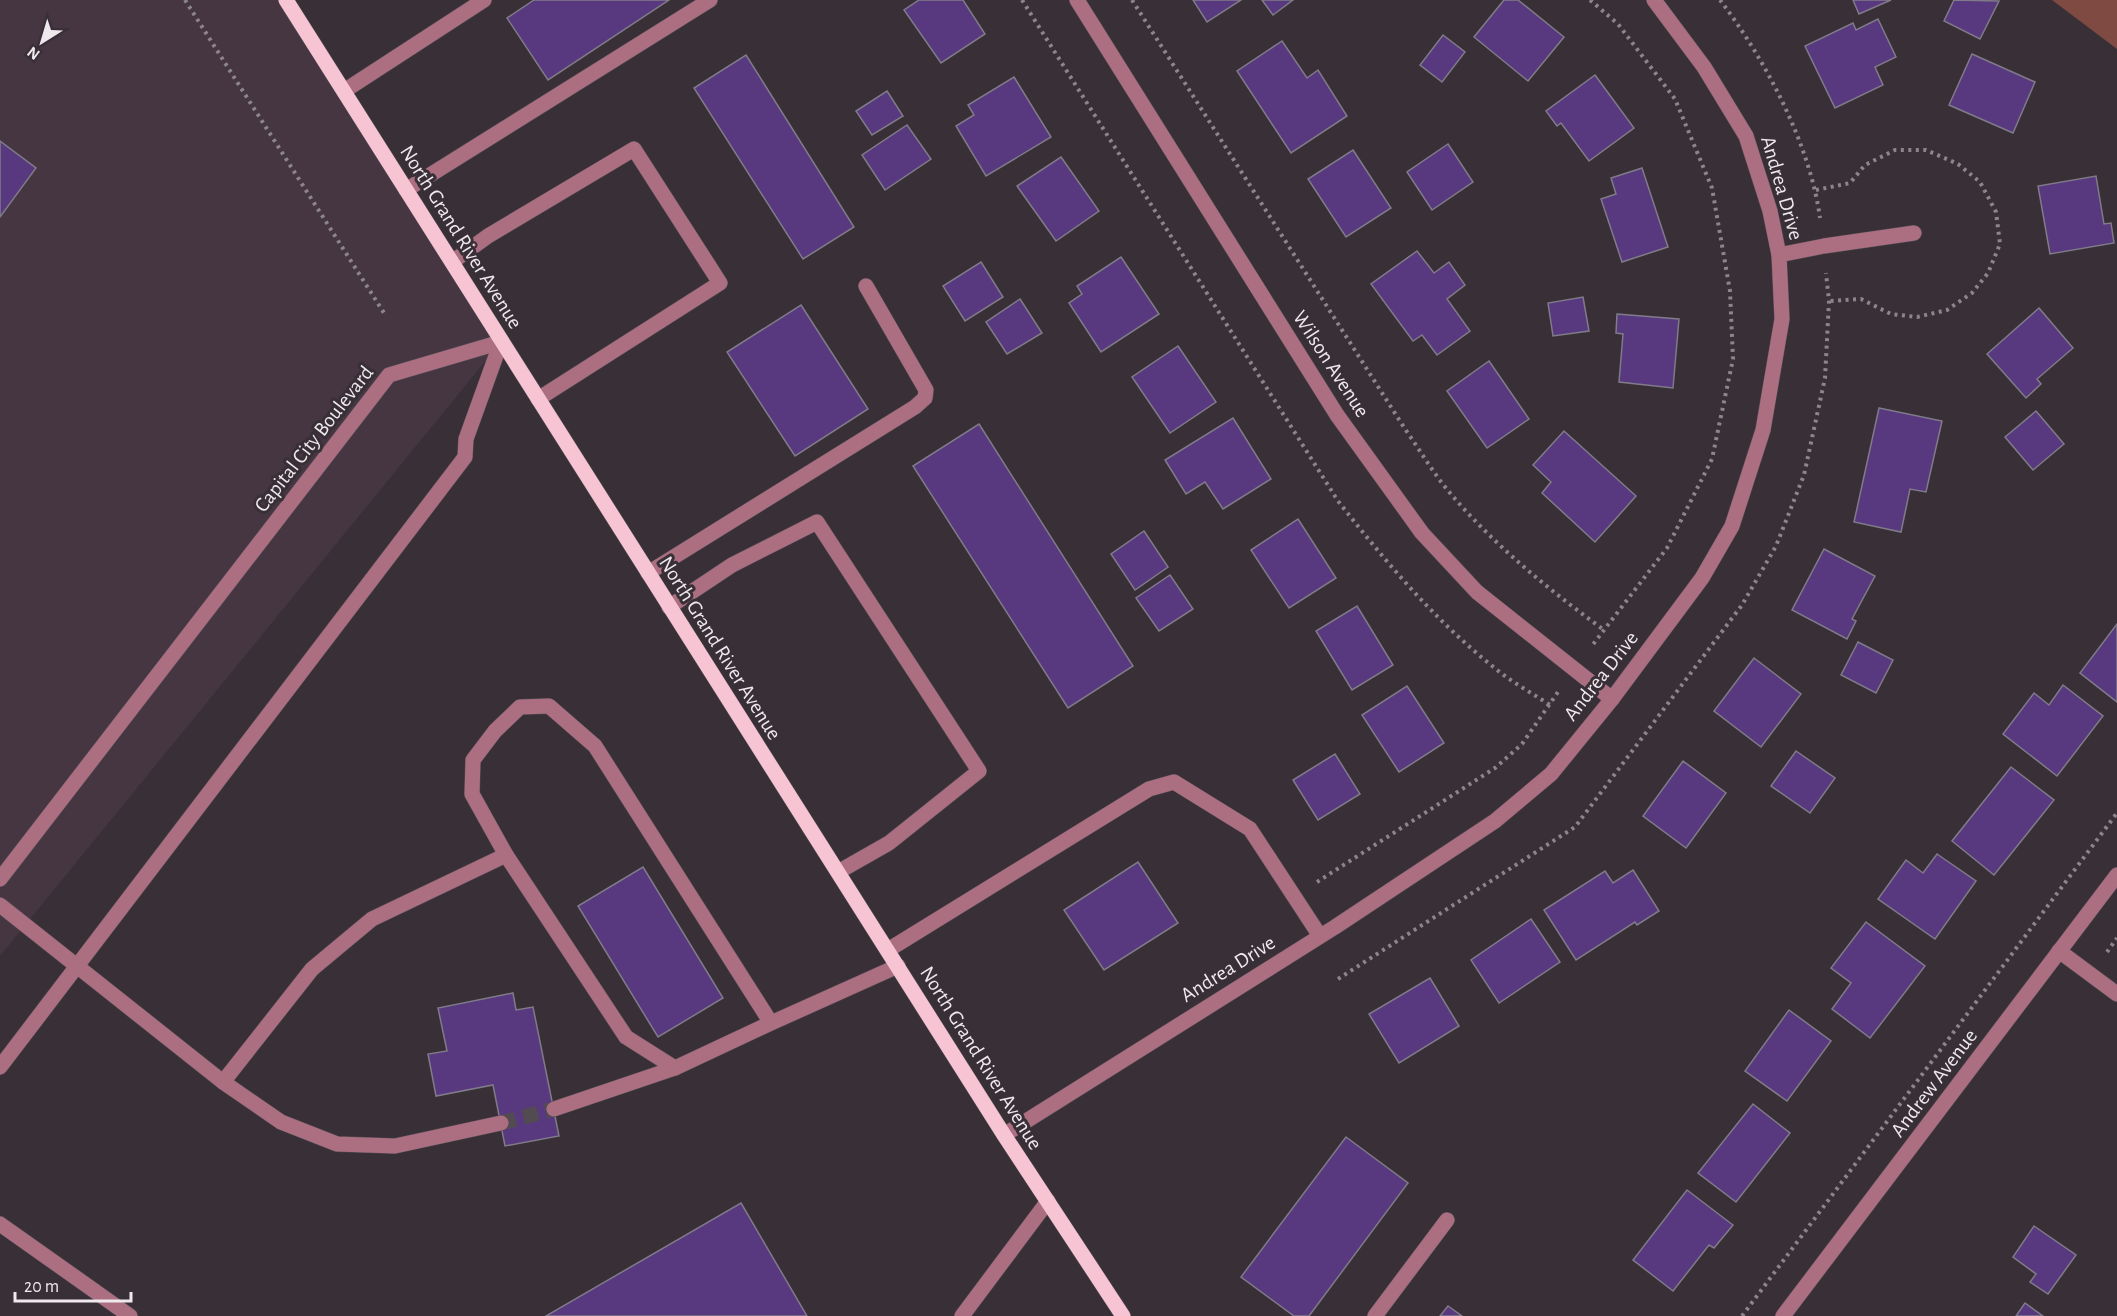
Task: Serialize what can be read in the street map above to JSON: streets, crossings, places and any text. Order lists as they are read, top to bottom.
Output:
{
  "streets": {
    "main road": ["North Grand River Avenue"],
    "street": [
      "Andrea Drive",
      "Wilson Avenue",
      "Capital City Boulevard",
      "Andrew Avenue"
    ]
  },
  "crossings": [
    ["Andrea Drive", "North Grand River Avenue"],
    ["Andrea Drive", "Wilson Avenue"],
    ["North Grand River Avenue", "Capital City Boulevard"]
  ],
  "scale_bar": "20 m",
  "north": "bottom left"
}
